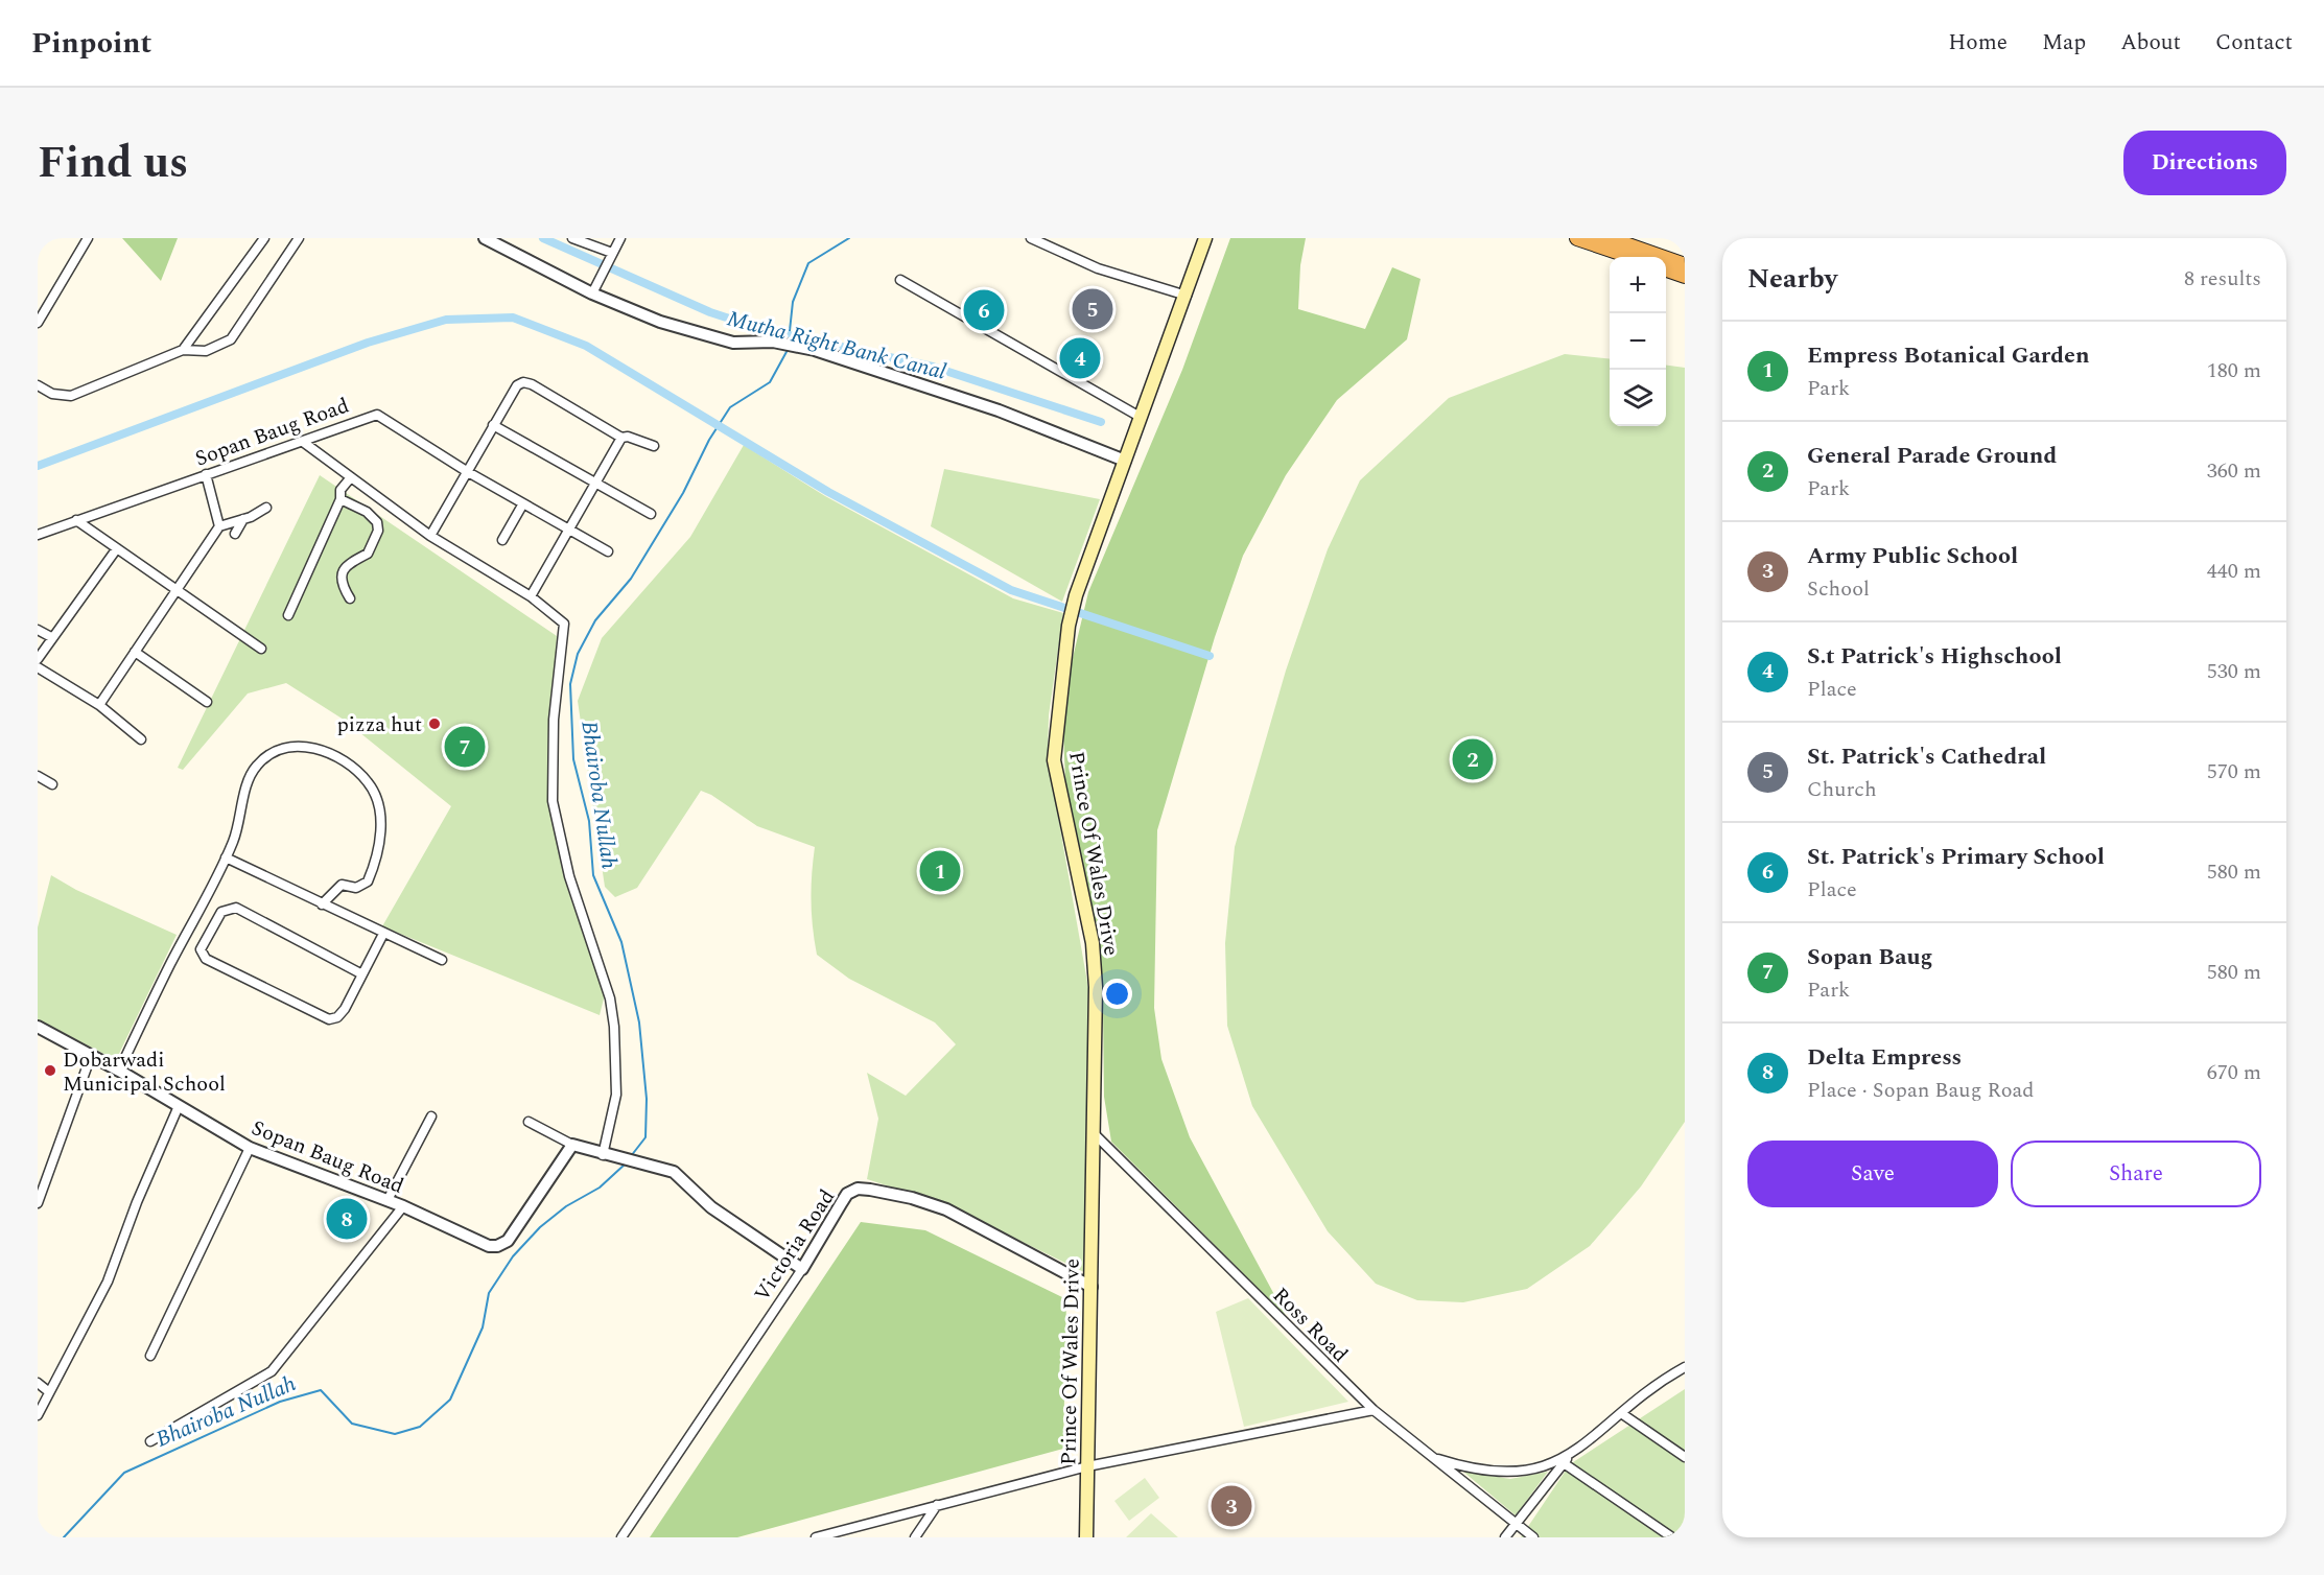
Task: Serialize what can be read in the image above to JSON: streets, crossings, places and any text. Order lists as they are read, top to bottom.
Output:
{
  "streets": {
    "main road": ["Prince Of Wales Drive"],
    "street": ["Sopan Baug Road", "Victoria Road", "Ross Road"]
  },
  "crossings": [
    ["Prince Of Wales Drive", "Victoria Road"],
    ["Prince Of Wales Drive", "Ross Road"]
  ],
  "water": ["Mutha Right Bank Canal", "Bhairoba Nullah"],
  "places": ["pizza hut", "Dobarwadi Municipal School"],
  "page": {
    "header": "Pinpoint",
    "nav": [
      "Home",
      "Map",
      "About",
      "Contact"
    ],
    "title": "Find us",
    "buttons": [
      "Directions",
      ["Save", "Share"]
    ],
    "heading": ["Nearby", "8 results"],
    "map_buttons": ["+", "−"],
    "pins": [
      "5",
      "6",
      "4",
      "7",
      "2",
      "1",
      "8",
      "3"
    ],
    "list": [
      {
        "mark": "1",
        "name": "Empress Botanical Garden",
        "note": "Park",
        "value": "180 m"
      },
      {
        "mark": "2",
        "name": "General Parade Ground",
        "note": "Park",
        "value": "360 m"
      },
      {
        "mark": "3",
        "name": "Army Public School",
        "note": "School",
        "value": "440 m"
      },
      {
        "mark": "4",
        "name": "S.t Patrick's Highschool",
        "note": "Place",
        "value": "530 m"
      },
      {
        "mark": "5",
        "name": "St. Patrick's Cathedral",
        "note": "Church",
        "value": "570 m"
      },
      {
        "mark": "6",
        "name": "St. Patrick's Primary School",
        "note": "Place",
        "value": "580 m"
      },
      {
        "mark": "7",
        "name": "Sopan Baug",
        "note": "Park",
        "value": "580 m"
      },
      {
        "mark": "8",
        "name": "Delta Empress",
        "note": "Place · Sopan Baug Road",
        "value": "670 m"
      }
    ]
  }
}
